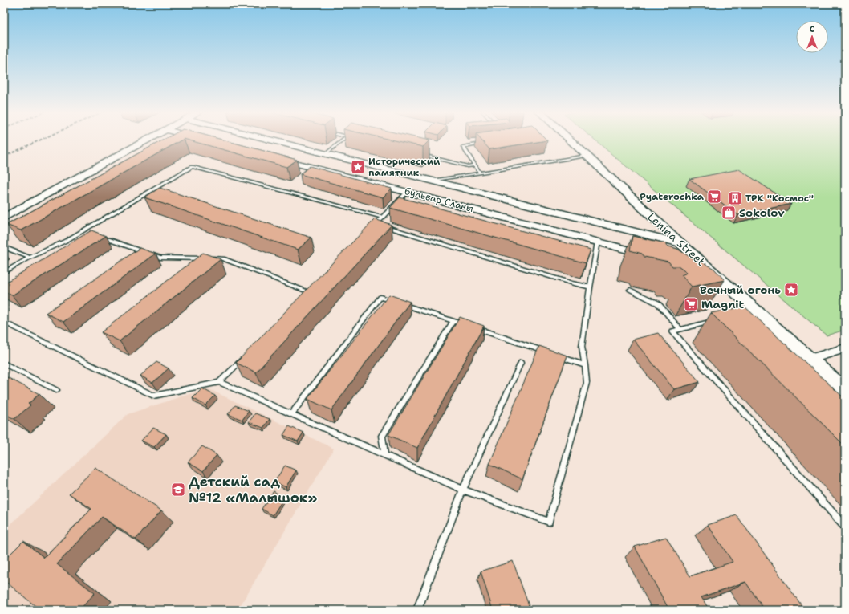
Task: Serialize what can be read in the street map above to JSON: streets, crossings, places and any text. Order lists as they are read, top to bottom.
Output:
{
  "streets": {
    "main road": ["Lenina Street"],
    "street": ["бульвар Славы"]
  },
  "crossings": [
    ["бульвар Славы", "Lenina Street"]
  ],
  "places": {
    "place": ["Исторический памятник", "Вечный огонь"],
    "supermarket": ["Pyaterochka", "Magnit"],
    "building": ["ТРК \"Космос\""],
    "shop": ["Sokolov"],
    "school or university": ["Детский сад №12 «Малышок»"]
  },
  "north": "top"
}
